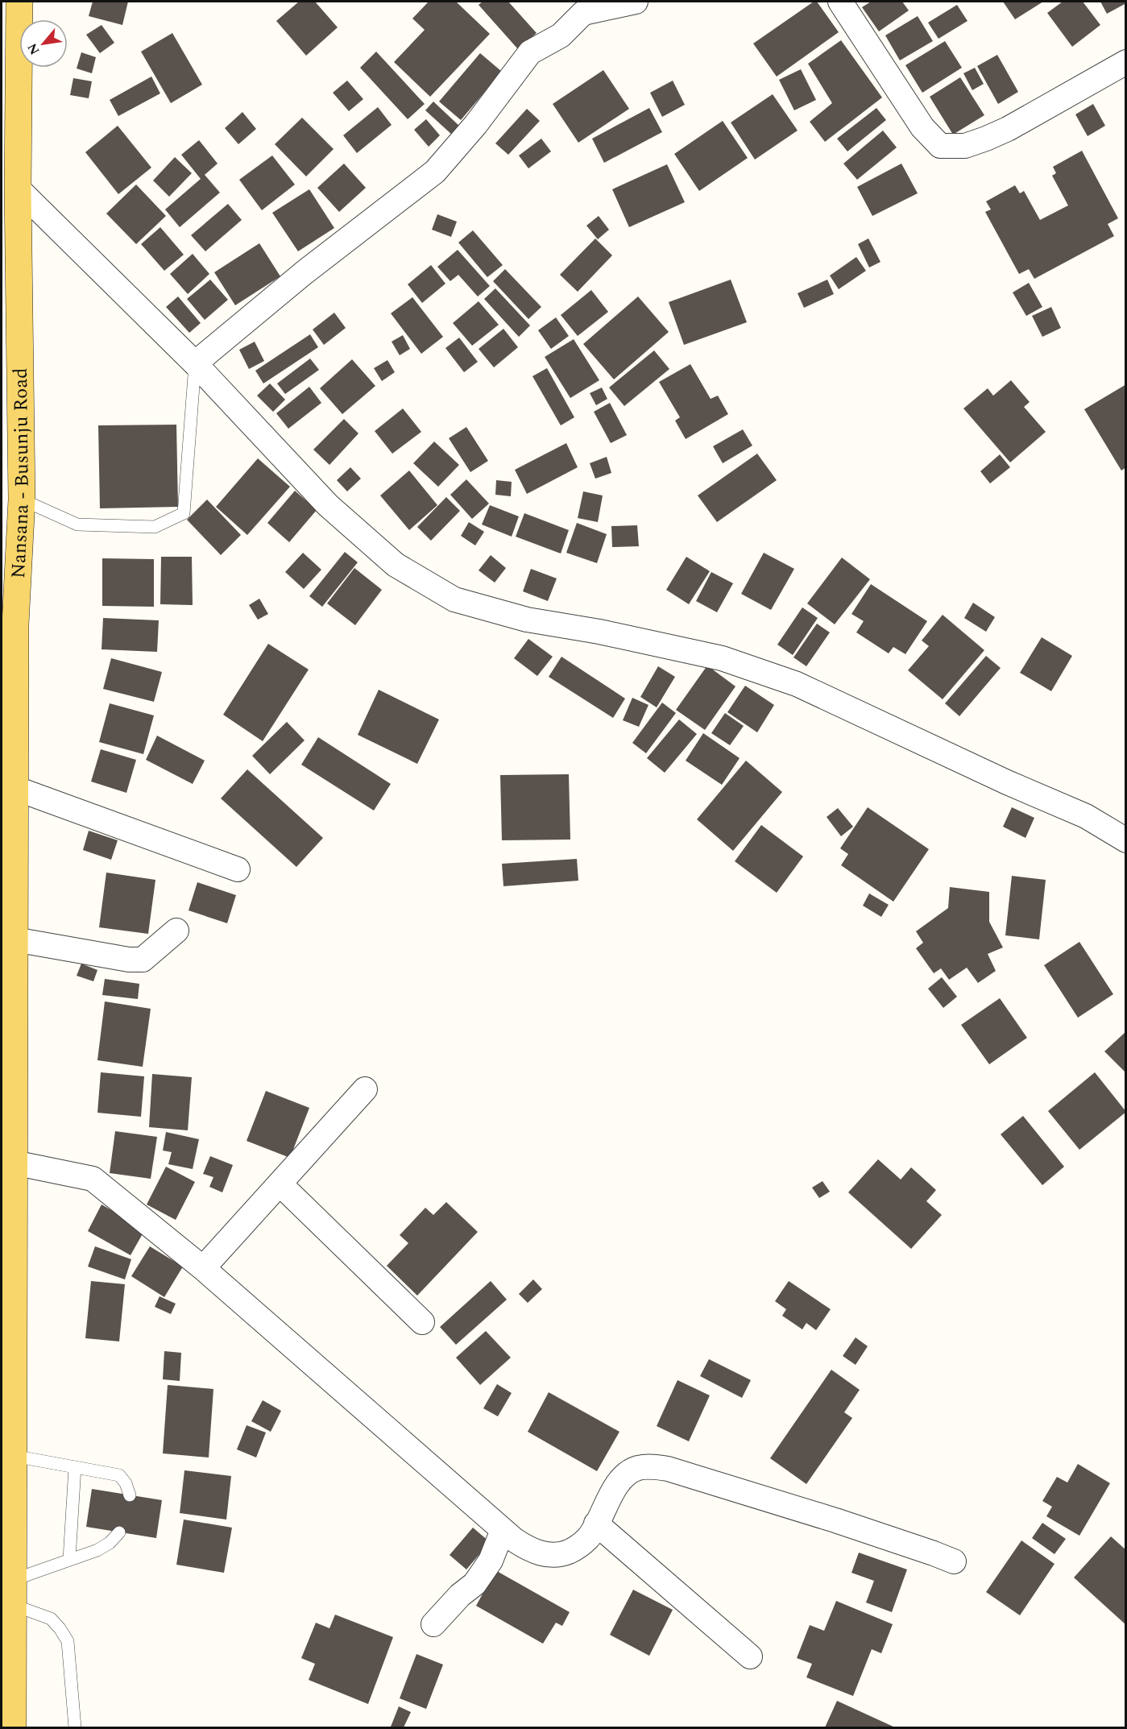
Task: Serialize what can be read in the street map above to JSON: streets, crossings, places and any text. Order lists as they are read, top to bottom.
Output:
{
  "streets": {
    "main road": ["Nansana - Busunju Road"]
  },
  "north": "bottom left"
}
